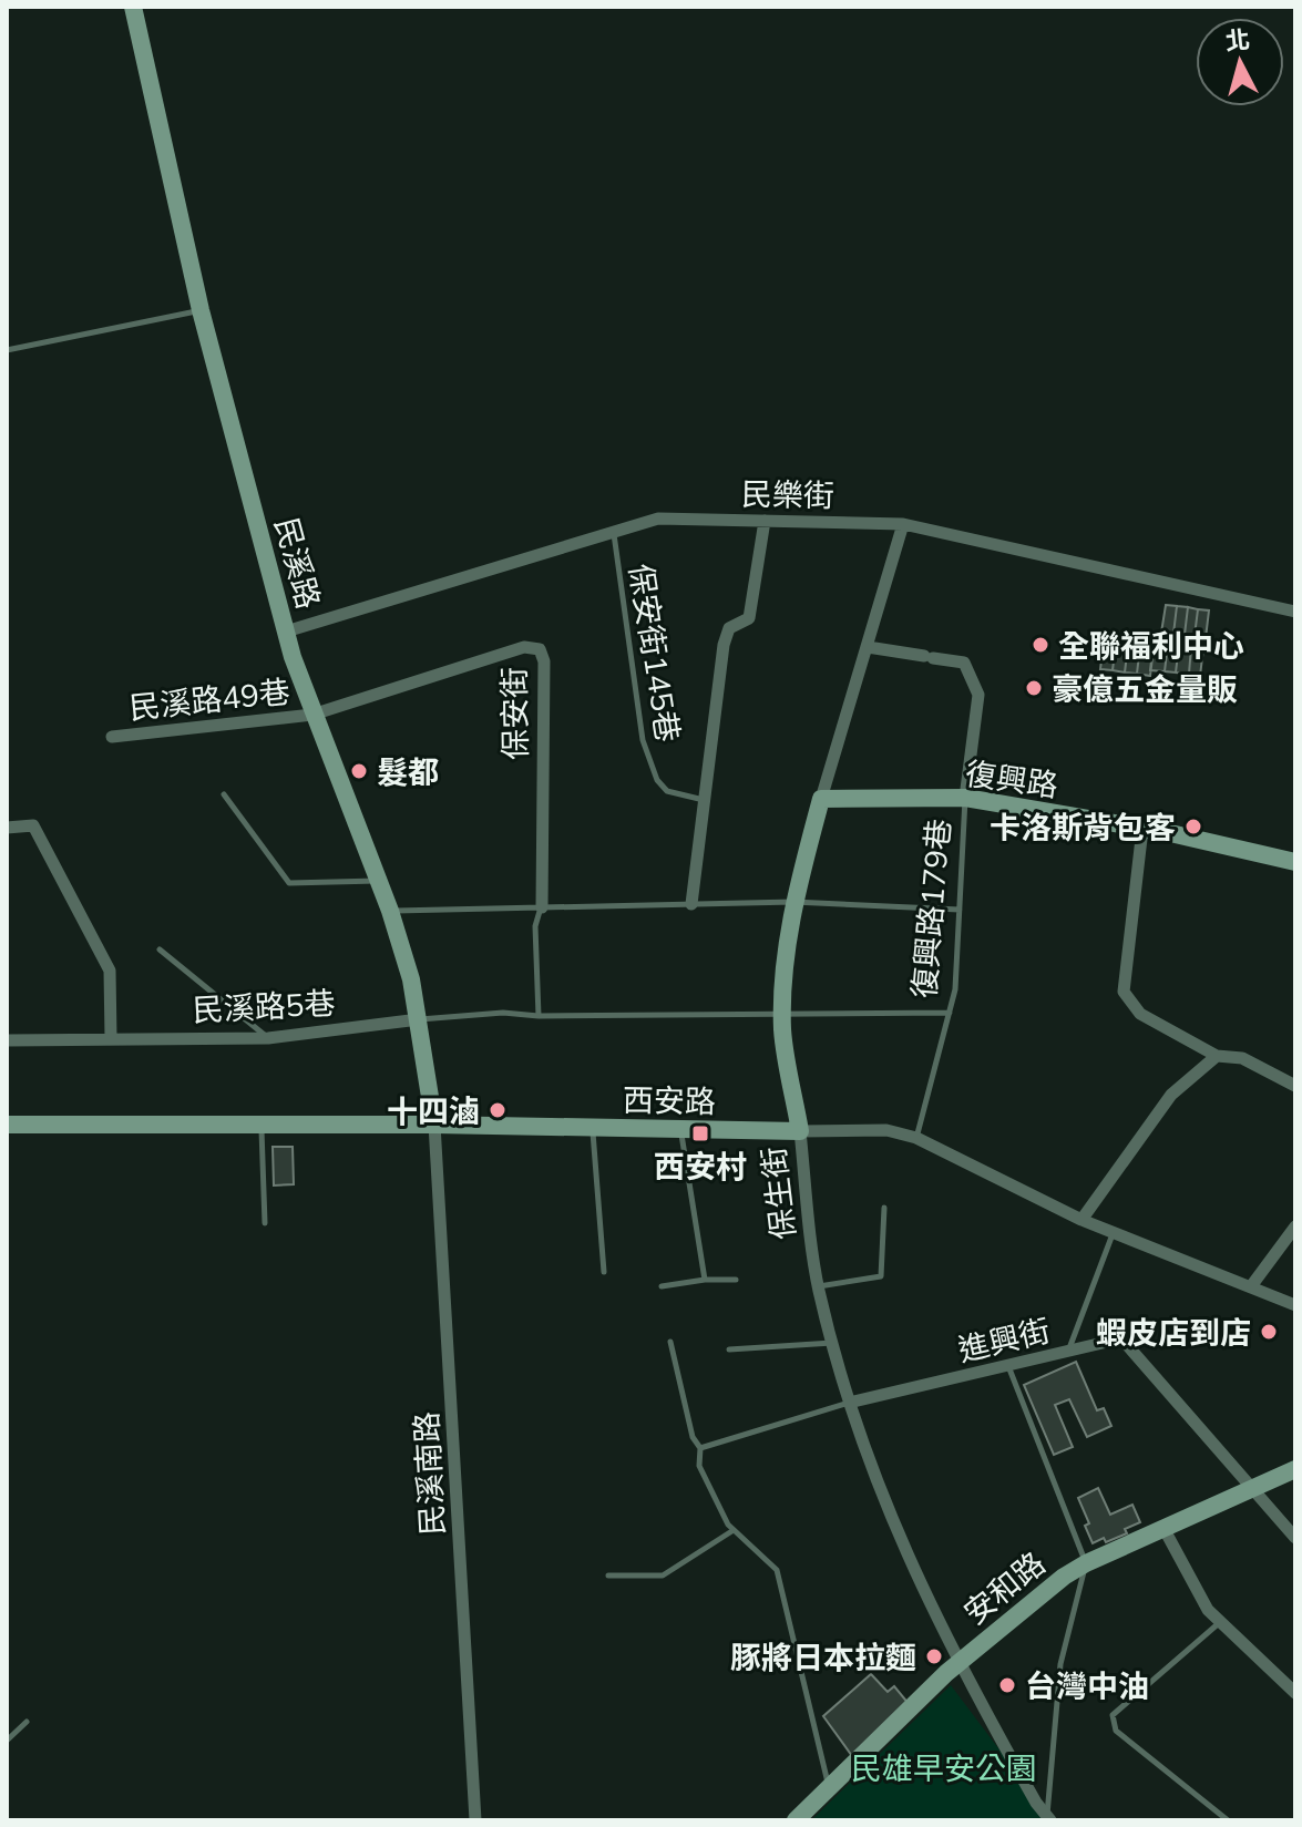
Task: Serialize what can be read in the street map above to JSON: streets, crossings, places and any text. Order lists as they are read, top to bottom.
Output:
{
  "streets": {
    "street": [
      "民樂街",
      "民溪路",
      "民溪路49巷",
      "保安街",
      "復興路",
      "復興路179巷",
      "民溪路5巷",
      "西安路",
      "保生街",
      "進興街",
      "民溪南路",
      "安和路"
    ],
    "lane": ["保安街145巷"]
  },
  "crossings": [
    ["民樂街", "民溪路"],
    ["民樂街", "保安街145巷"],
    ["民樂街", "保生街"],
    ["民溪路", "民溪路49巷"],
    ["民溪路", "保安街"],
    ["民溪路", "民溪路5巷"],
    ["民溪路", "西安路"],
    ["民溪路", "民溪南路"],
    ["民溪路49巷", "保安街"],
    ["復興路", "復興路179巷"],
    ["復興路", "保生街"],
    ["復興路179巷", "西安路"],
    ["復興路179巷", "保生街"],
    ["西安路", "保生街"],
    ["西安路", "民溪南路"],
    ["保生街", "進興街"],
    ["保生街", "安和路"],
    ["進興街", "安和路"]
  ],
  "parks": ["民雄早安公園"],
  "places": {
    "other": [
      "全聯福利中心",
      "豪億五金量販",
      "髮都",
      "卡洛斯背包客",
      "十四滷",
      "蝦皮店到店",
      "豚將日本拉麵",
      "台灣中油"
    ],
    "transit": ["西安村"]
  },
  "north": "top"
}
